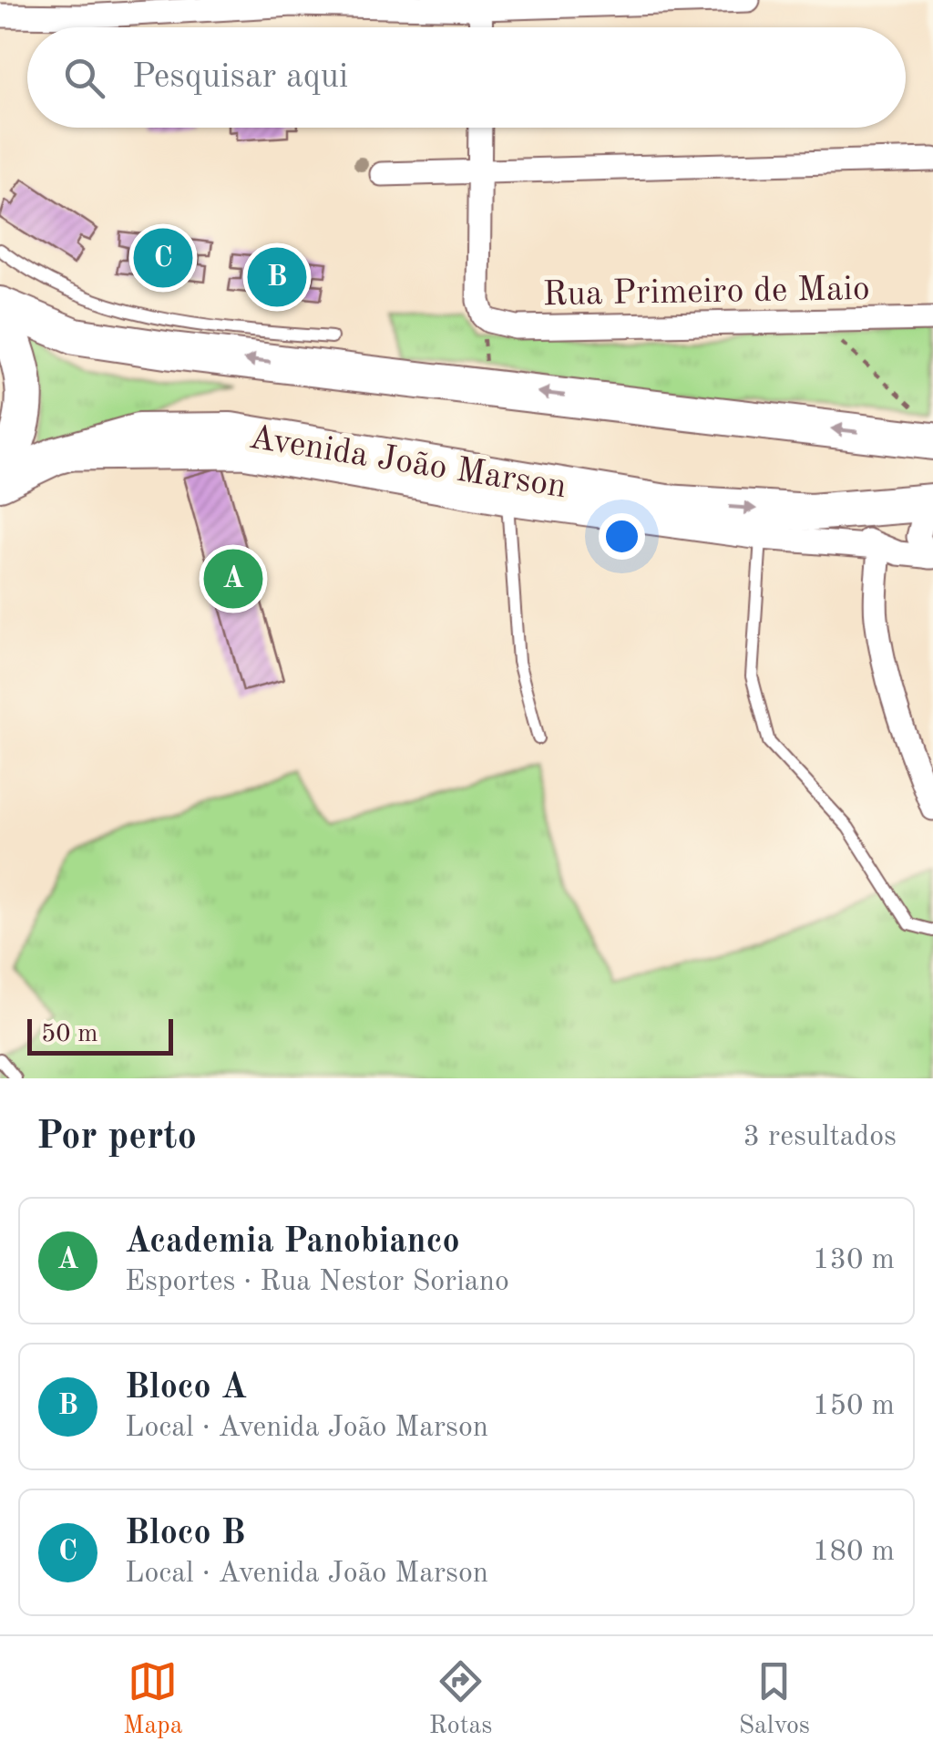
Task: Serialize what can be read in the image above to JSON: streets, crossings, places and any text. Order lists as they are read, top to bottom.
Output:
{
  "streets": {
    "main road": ["Avenida João Marson"],
    "street": ["Rua Primeiro de Maio"]
  },
  "scale_bar": "50 m",
  "page": {
    "search": "Pesquisar aqui",
    "pins": ["C", "B", "A"],
    "scale": "50 m",
    "heading": ["Por perto", "3 resultados"],
    "list": [
      {
        "mark": "A",
        "name": "Academia Panobianco",
        "note": "Esportes · Rua Nestor Soriano",
        "value": "130 m"
      },
      {
        "mark": "B",
        "name": "Bloco A",
        "note": "Local · Avenida João Marson",
        "value": "150 m"
      },
      {
        "mark": "C",
        "name": "Bloco B",
        "note": "Local · Avenida João Marson",
        "value": "180 m"
      }
    ],
    "nav": ["Mapa", "Rotas", "Salvos"]
  }
}
